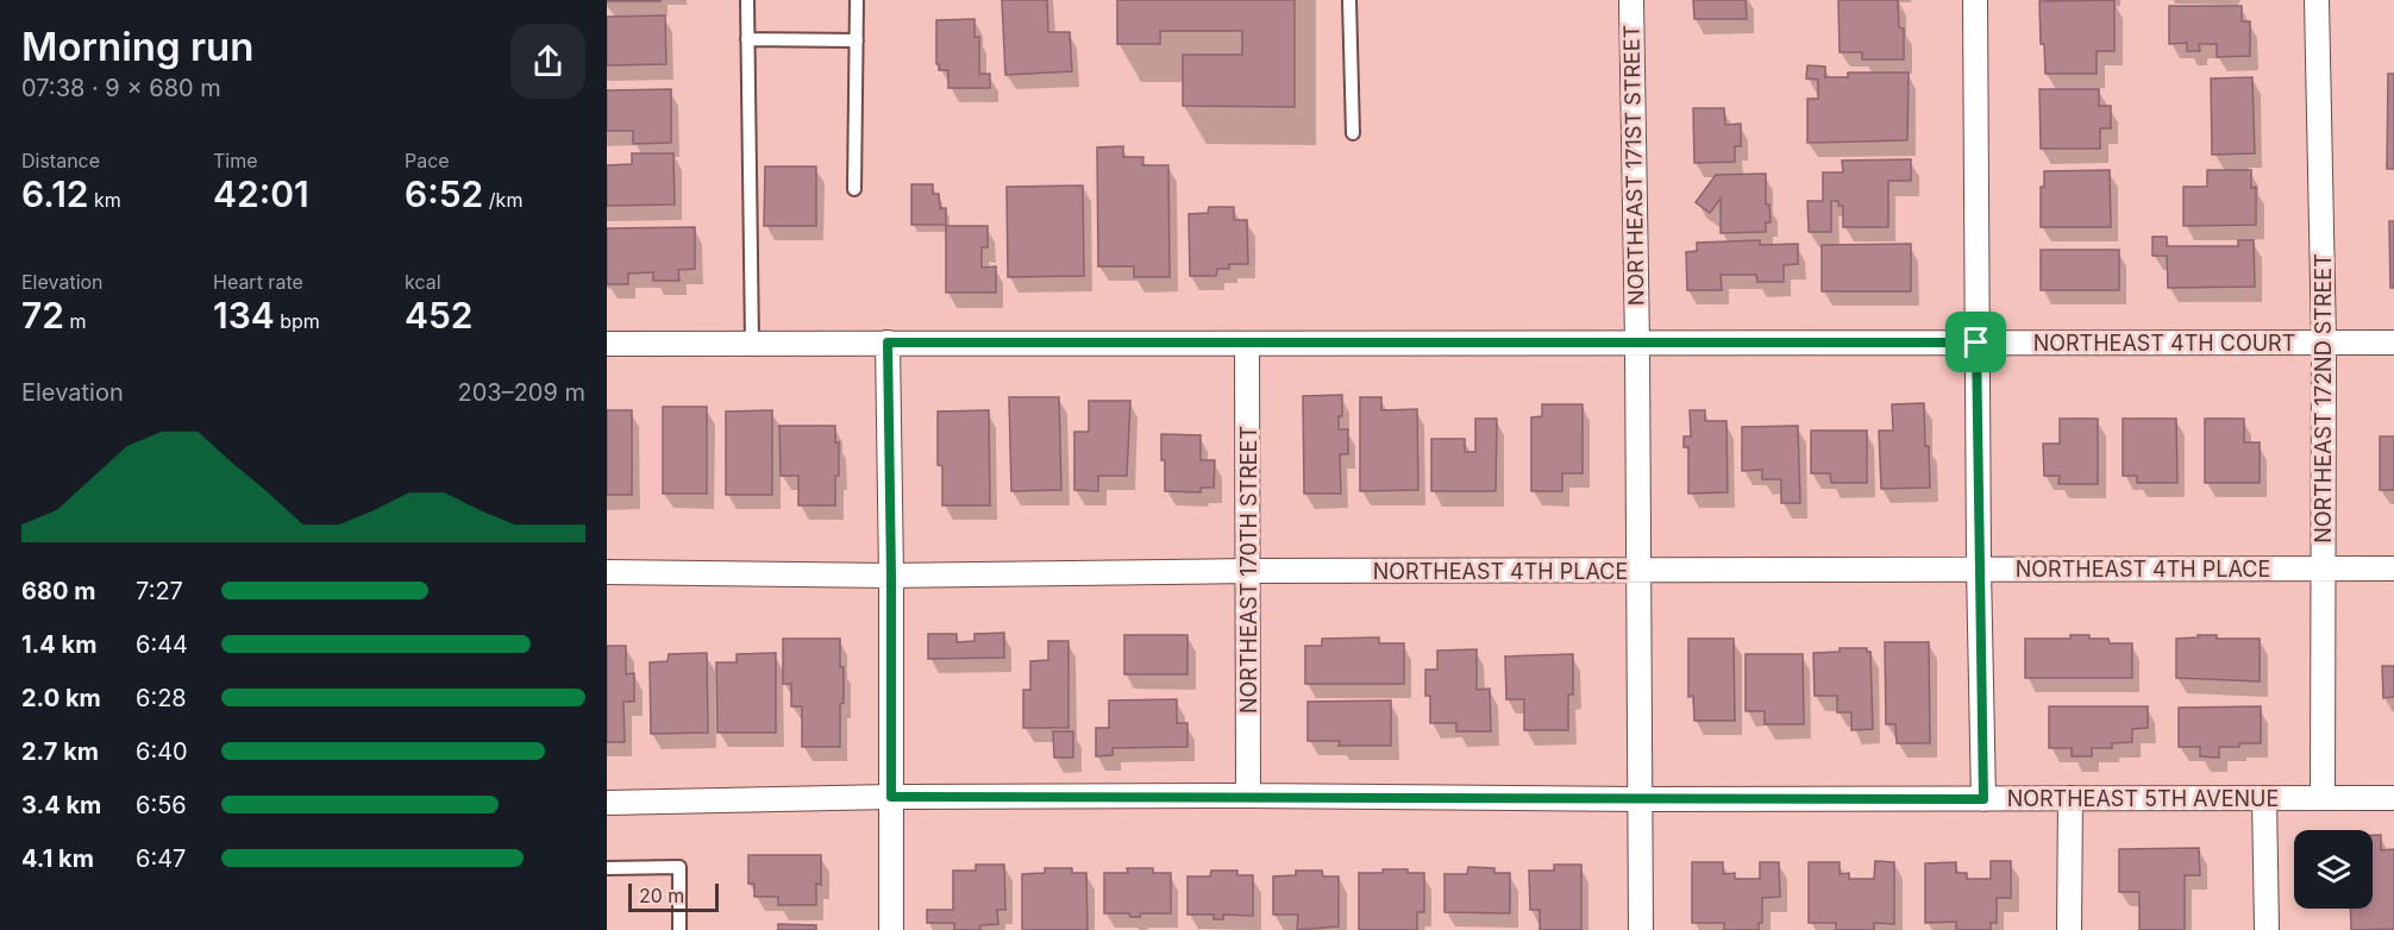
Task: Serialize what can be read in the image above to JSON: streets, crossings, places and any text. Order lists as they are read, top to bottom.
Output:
{
  "streets": {
    "street": [
      "NORTHEAST 171ST STREET",
      "NORTHEAST 4TH COURT",
      "NORTHEAST 172ND STREET",
      "NORTHEAST 4TH PLACE",
      "NORTHEAST 170TH STREET",
      "NORTHEAST 5TH AVENUE"
    ]
  },
  "crossings": [
    ["NORTHEAST 171ST STREET", "NORTHEAST 4TH COURT"],
    ["NORTHEAST 171ST STREET", "NORTHEAST 4TH PLACE"],
    ["NORTHEAST 171ST STREET", "NORTHEAST 5TH AVENUE"],
    ["NORTHEAST 4TH COURT", "NORTHEAST 172ND STREET"],
    ["NORTHEAST 4TH COURT", "NORTHEAST 170TH STREET"],
    ["NORTHEAST 172ND STREET", "NORTHEAST 4TH PLACE"],
    ["NORTHEAST 172ND STREET", "NORTHEAST 5TH AVENUE"],
    ["NORTHEAST 4TH PLACE", "NORTHEAST 170TH STREET"],
    ["NORTHEAST 170TH STREET", "NORTHEAST 5TH AVENUE"]
  ],
  "scale_bar": "20 m",
  "page": {
    "heading": ["Morning run", "07:38 · 9 × 680 m"],
    "stats": [
      ["Distance", "6.12 km"],
      ["Time", "42:01"],
      ["Pace", "6:52 /km"],
      ["Elevation", "72 m"],
      ["Heart rate", "134 bpm"],
      ["kcal", "452"]
    ],
    "chart": ["Elevation", "203–209 m"],
    "list": [
      {
        "name": "680 m",
        "note": "7:27"
      },
      {
        "name": "1.4 km",
        "note": "6:44"
      },
      {
        "name": "2.0 km",
        "note": "6:28"
      },
      {
        "name": "2.7 km",
        "note": "6:40"
      },
      {
        "name": "3.4 km",
        "note": "6:56"
      },
      {
        "name": "4.1 km",
        "note": "6:47"
      }
    ],
    "scale": "20 m"
  }
}
